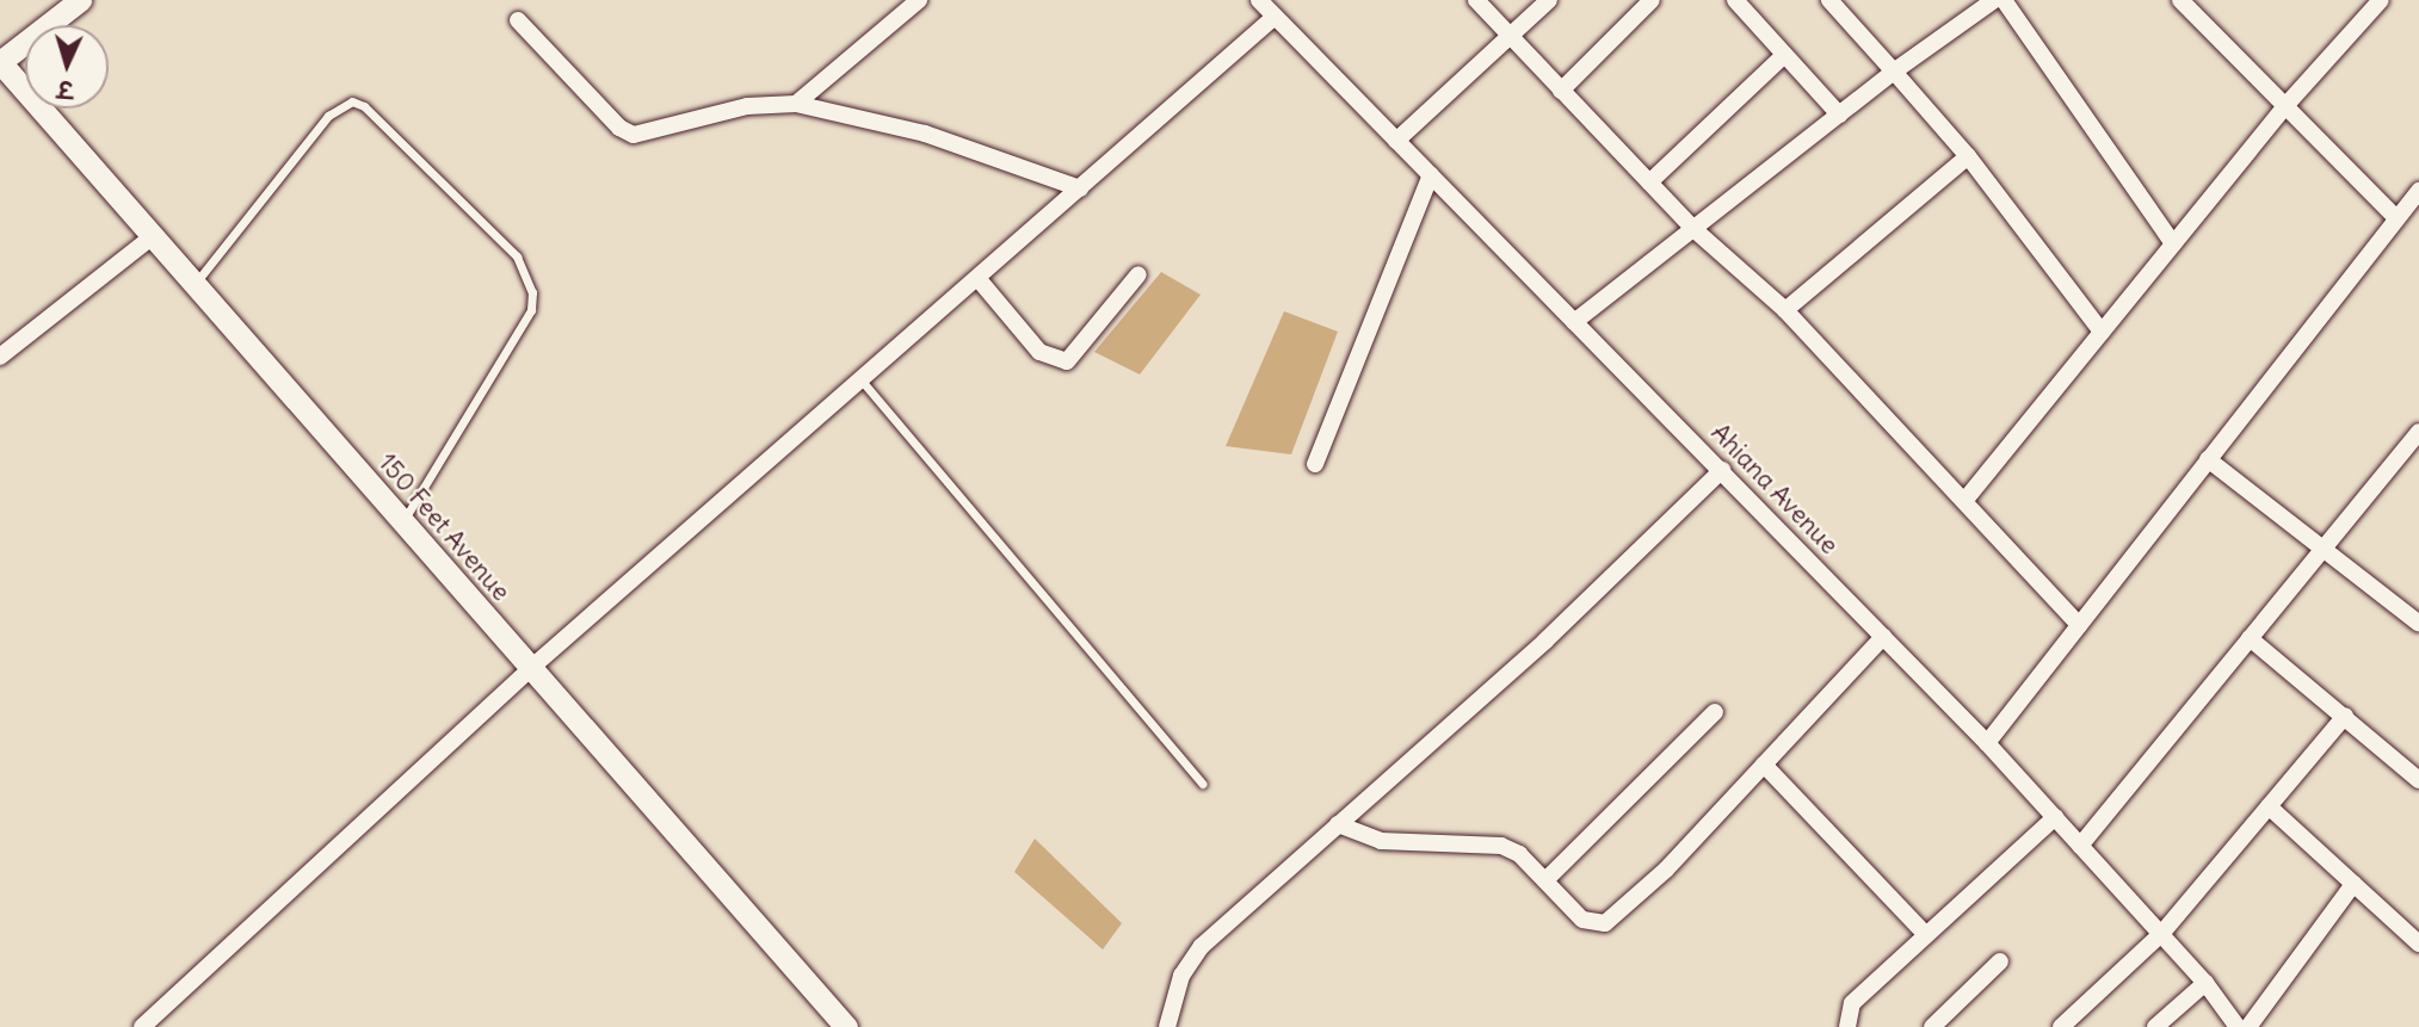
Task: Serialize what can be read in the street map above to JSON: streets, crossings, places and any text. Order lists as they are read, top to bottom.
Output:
{
  "streets": {
    "street": ["Ahiana Avenue", "150 Feet Avenue"]
  },
  "north": "bottom"
}
